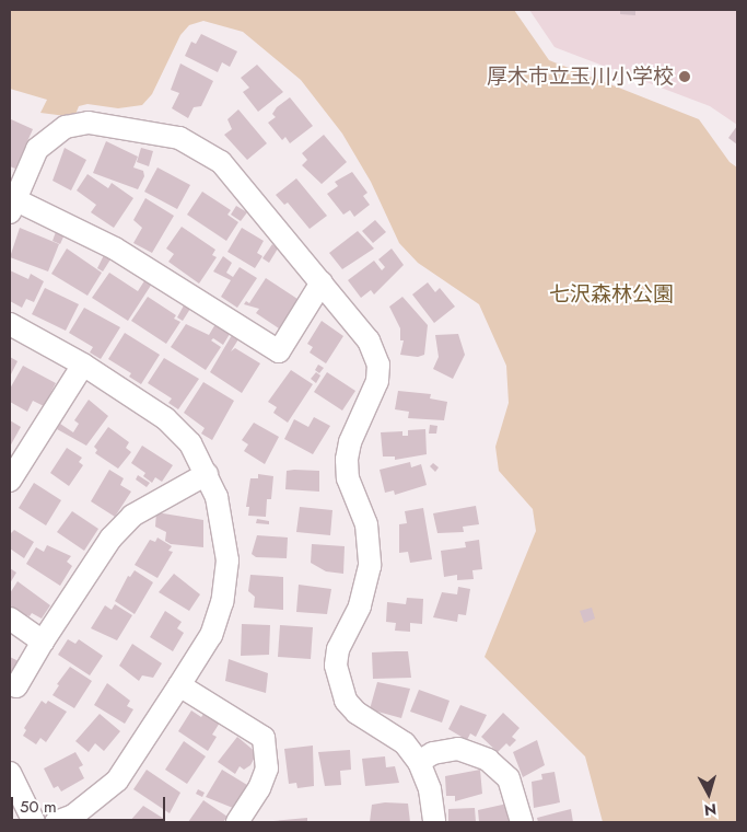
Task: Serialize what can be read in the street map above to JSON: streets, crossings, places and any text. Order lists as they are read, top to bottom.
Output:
{
  "parks": ["七沢森林公園"],
  "places": ["厚木市立玉川小学校"],
  "scale_bar": "50 m",
  "north": "bottom"
}
